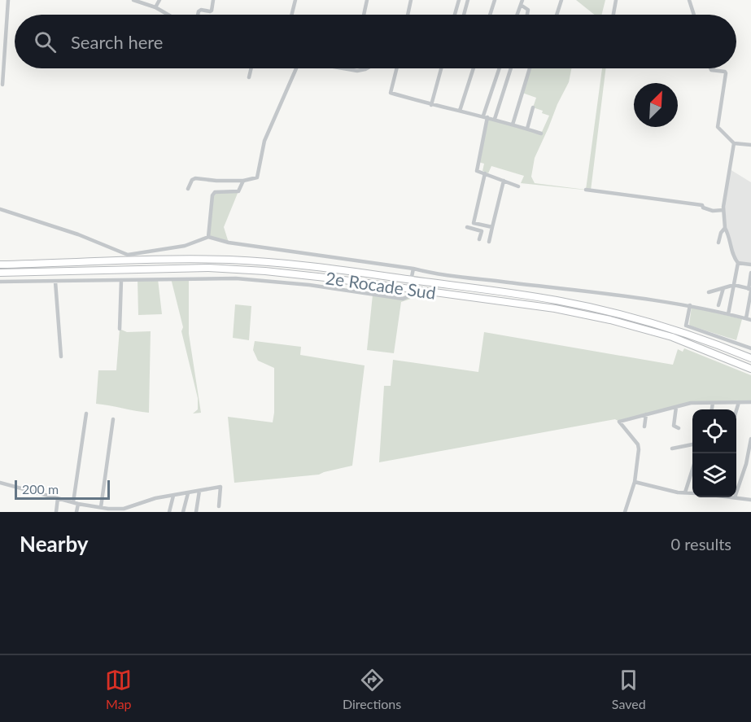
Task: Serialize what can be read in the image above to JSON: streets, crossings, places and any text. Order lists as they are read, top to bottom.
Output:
{
  "streets": {
    "highway": ["2e Rocade Sud"]
  },
  "scale_bar": "200 m",
  "north": "top right",
  "page": {
    "search": "Search here",
    "scale": "200 m",
    "heading": ["Nearby", "0 results"],
    "nav": ["Map", "Directions", "Saved"]
  }
}
